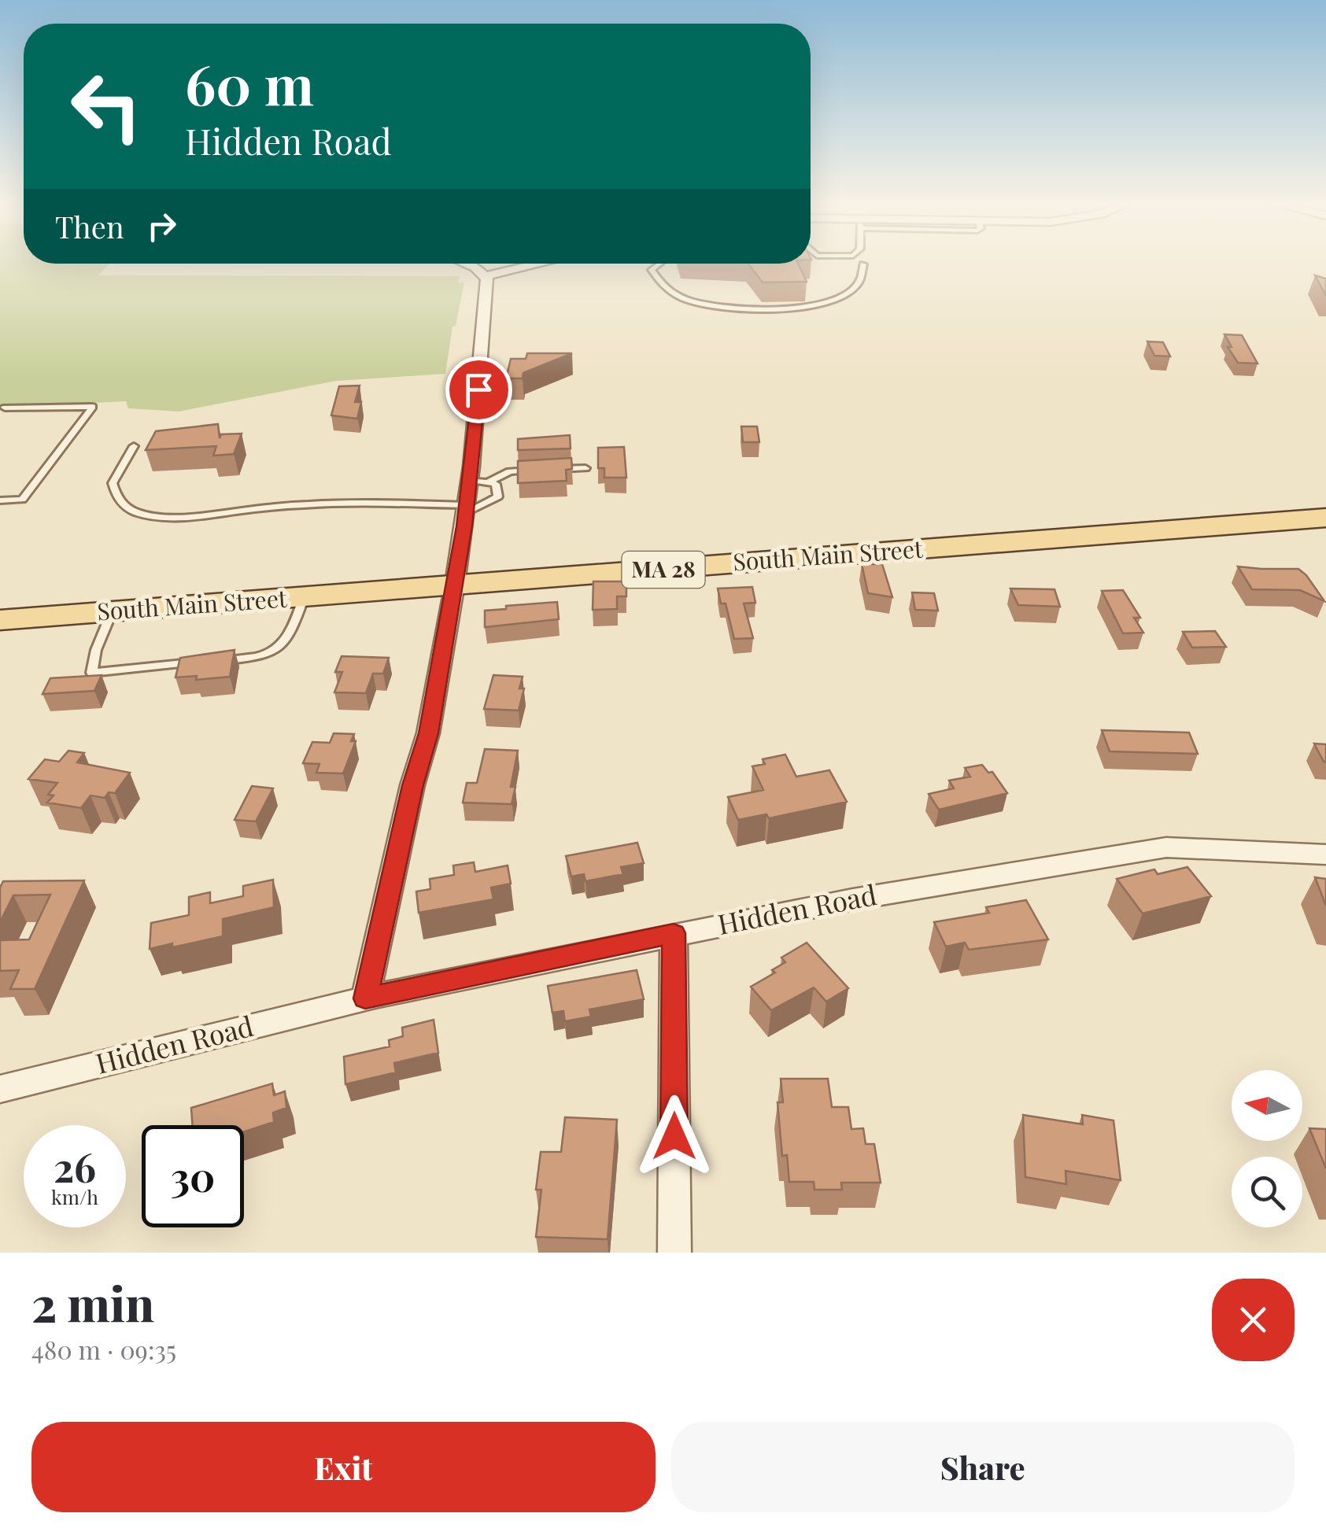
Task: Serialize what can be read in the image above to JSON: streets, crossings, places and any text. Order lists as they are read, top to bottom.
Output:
{
  "streets": {
    "main road": ["South Main Street", "MA 28"],
    "street": ["Hidden Road"]
  },
  "north": "left",
  "page": {
    "turn": ["60 m", "Hidden Road"],
    "then": "Then",
    "speed": "26 km/h",
    "limit": "30",
    "heading": ["2 min", "480 m · 09:35"],
    "buttons": ["Exit", "Share"]
  }
}
